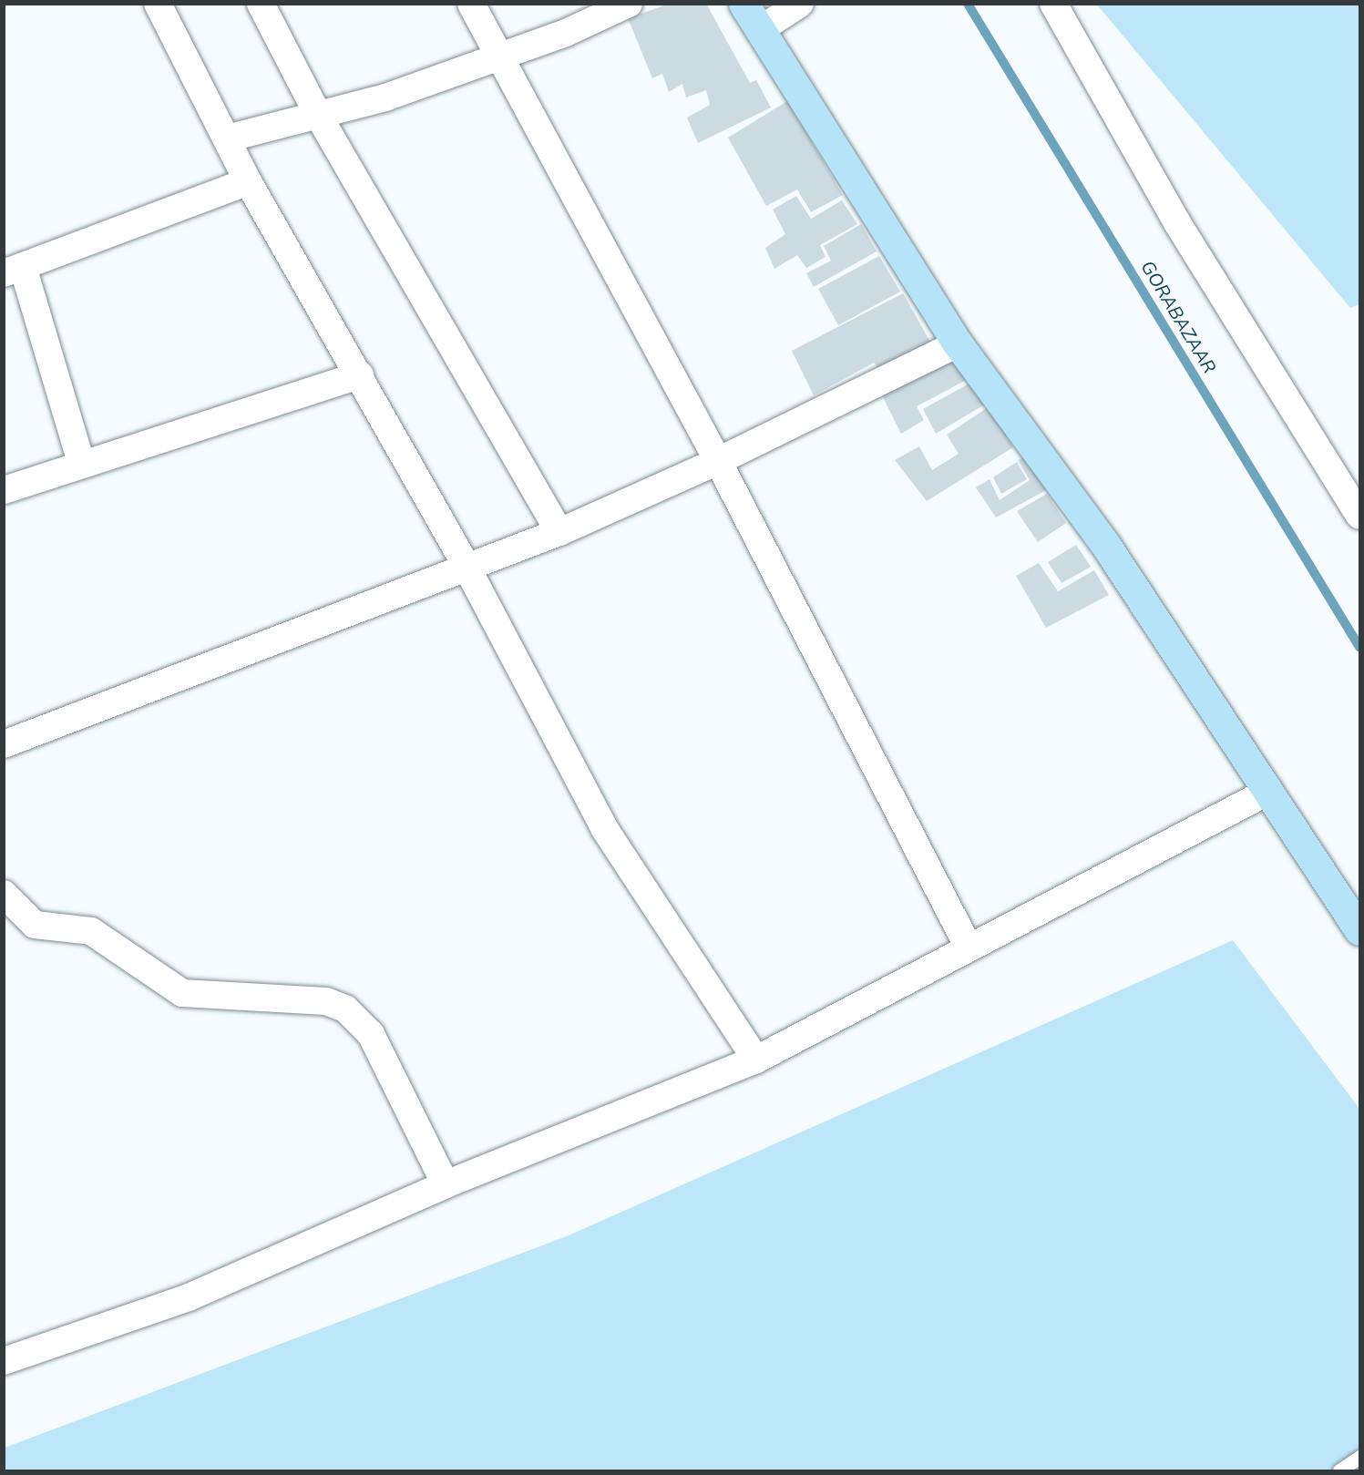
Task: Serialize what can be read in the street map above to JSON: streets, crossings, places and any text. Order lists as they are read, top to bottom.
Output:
{
  "water": ["GORABAZAAR"]
}
